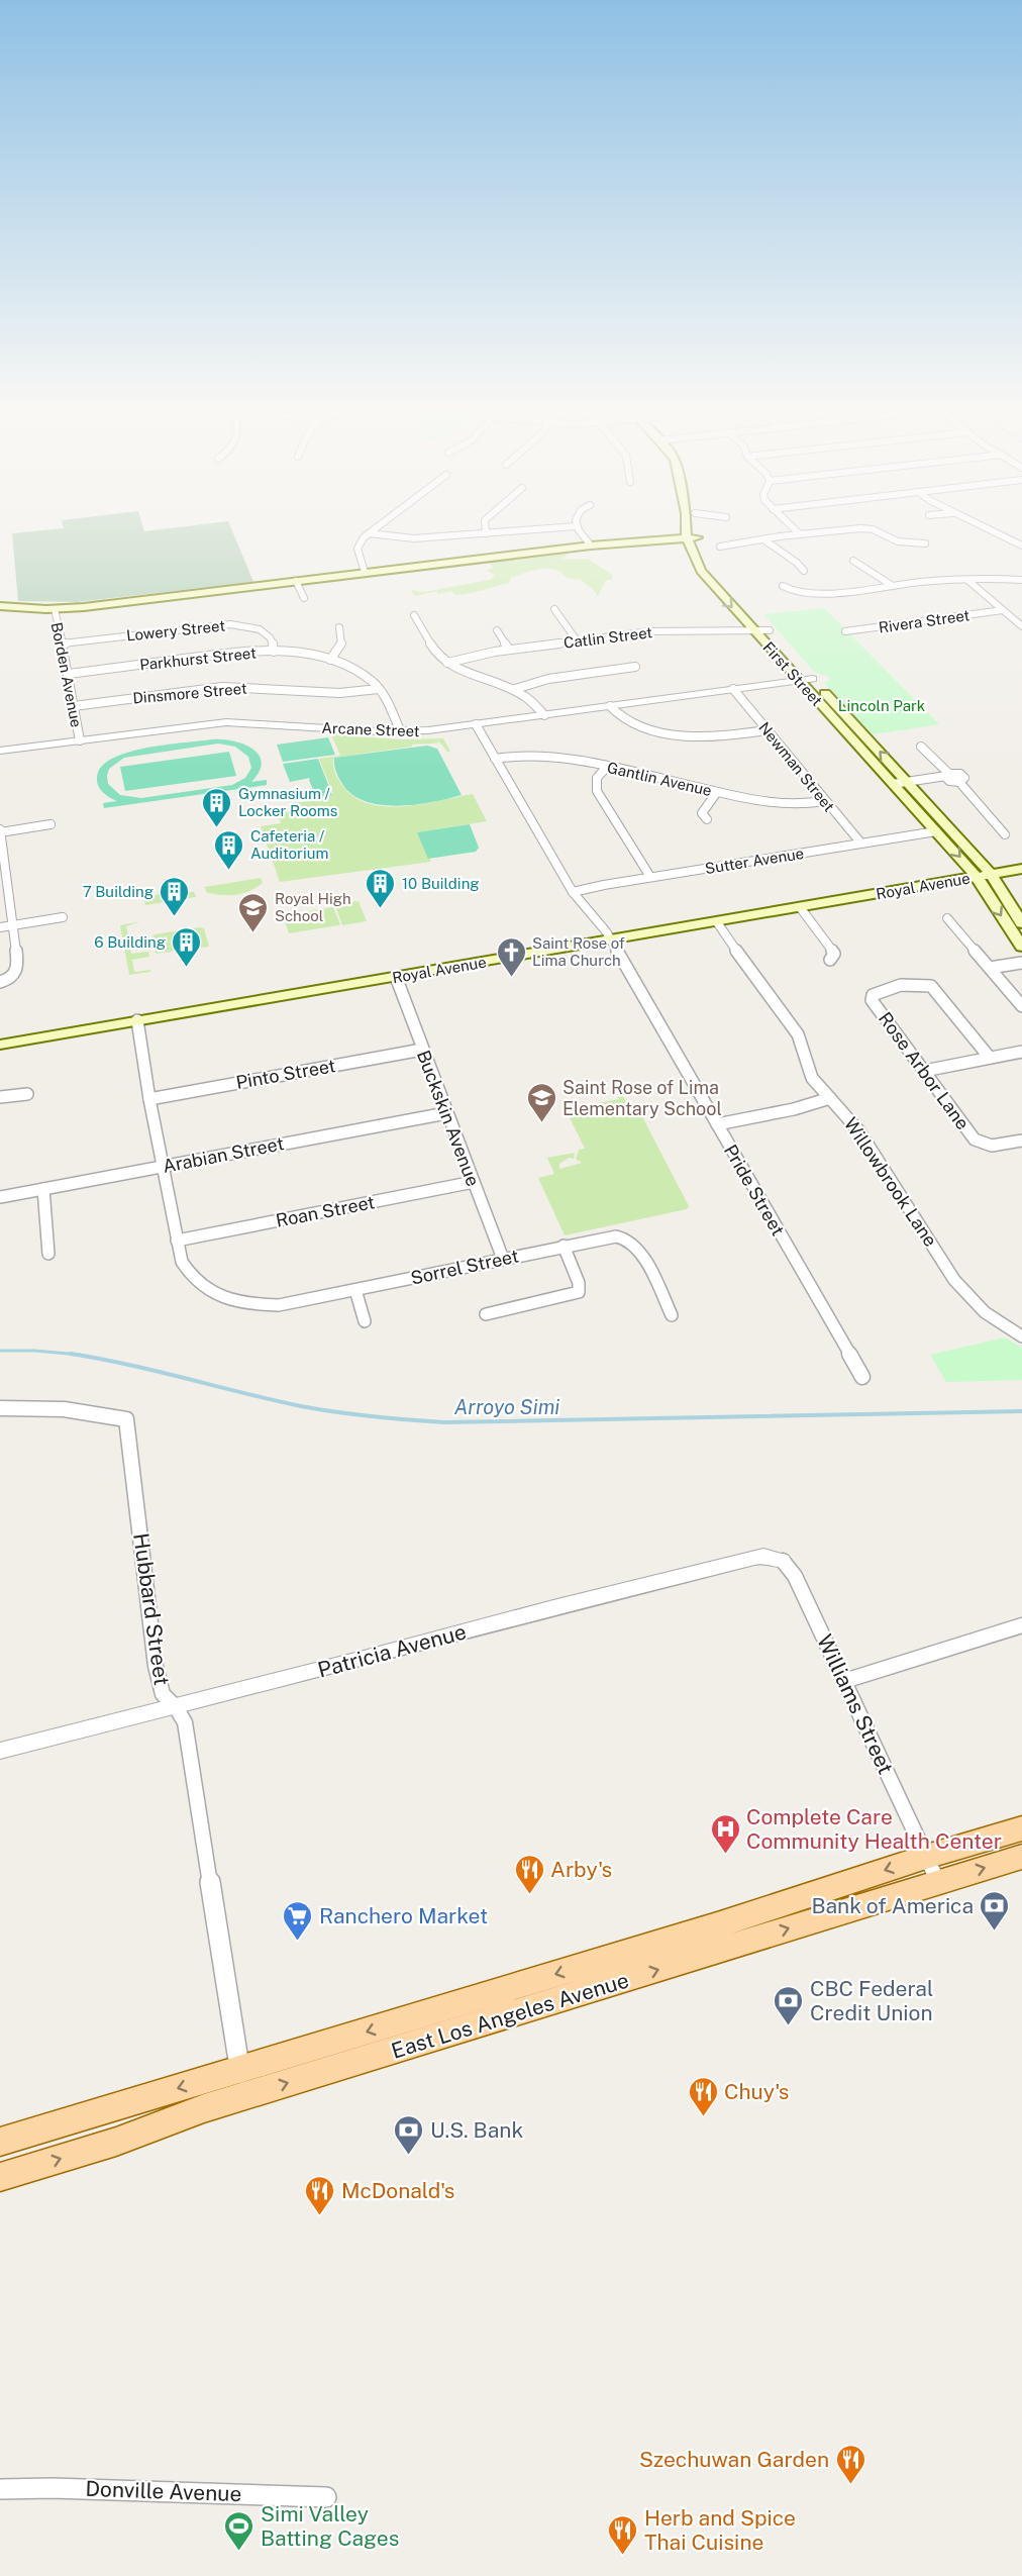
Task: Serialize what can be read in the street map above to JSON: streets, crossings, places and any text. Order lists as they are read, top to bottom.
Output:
{
  "streets": {
    "main road": ["First Street", "Royal Avenue", "East Los Angeles Avenue"],
    "street": [
      "Rivera Street",
      "Lowery Street",
      "Catlin Street",
      "Parkhurst Street",
      "Borden Avenue",
      "Dinsmore Street",
      "Arcane Street",
      "Newman Street",
      "Gantlin Avenue",
      "Sutter Avenue",
      "Rose Arbor Lane",
      "Pinto Street",
      "Buckskin Avenue",
      "Arabian Street",
      "Willowbrook Lane",
      "Pride Street",
      "Roan Street",
      "Sorrel Street",
      "Hubbard Street",
      "Patricia Avenue",
      "Williams Street",
      "Donville Avenue"
    ]
  },
  "crossings": [
    ["Lowery Street", "Parkhurst Street"],
    ["Lowery Street", "Borden Avenue"],
    ["Catlin Street", "First Street"],
    ["Parkhurst Street", "Borden Avenue"],
    ["Parkhurst Street", "Dinsmore Street"],
    ["Parkhurst Street", "Arcane Street"],
    ["First Street", "Arcane Street"],
    ["First Street", "Sutter Avenue"],
    ["First Street", "Royal Avenue"],
    ["Borden Avenue", "Dinsmore Street"],
    ["Borden Avenue", "Arcane Street"],
    ["Arcane Street", "Newman Street"],
    ["Arcane Street", "Pride Street"],
    ["Newman Street", "Gantlin Avenue"],
    ["Newman Street", "Sutter Avenue"],
    ["Gantlin Avenue", "Pride Street"],
    ["Sutter Avenue", "Pride Street"],
    ["Royal Avenue", "Buckskin Avenue"],
    ["Royal Avenue", "Willowbrook Lane"],
    ["Royal Avenue", "Pride Street"],
    ["Pinto Street", "Buckskin Avenue"],
    ["Buckskin Avenue", "Arabian Street"],
    ["Buckskin Avenue", "Roan Street"],
    ["Buckskin Avenue", "Sorrel Street"],
    ["Roan Street", "Sorrel Street"],
    ["Hubbard Street", "Patricia Avenue"],
    ["Hubbard Street", "East Los Angeles Avenue"],
    ["Patricia Avenue", "Williams Street"],
    ["Williams Street", "East Los Angeles Avenue"]
  ],
  "water": ["Arroyo Simi"],
  "parks": ["Lincoln Park"],
  "places": {
    "building": [
      "Gymnasium / Locker Rooms",
      "Cafeteria / Auditorium",
      "10 Building",
      "7 Building",
      "6 Building"
    ],
    "school or university": ["Royal High School", "Saint Rose of Lima Elementary School"],
    "church": ["Saint Rose of Lima Church"],
    "hospital": ["Complete Care Community Health Center"],
    "restaurant": [
      "Arby's",
      "Chuy's",
      "McDonald's",
      "Szechuwan Garden",
      "Herb and Spice Thai Cuisine"
    ],
    "bank": ["Bank of America", "CBC Federal Credit Union", "U.S. Bank"],
    "supermarket": ["Ranchero Market"],
    "sports": ["Simi Valley Batting Cages"]
  }
}
